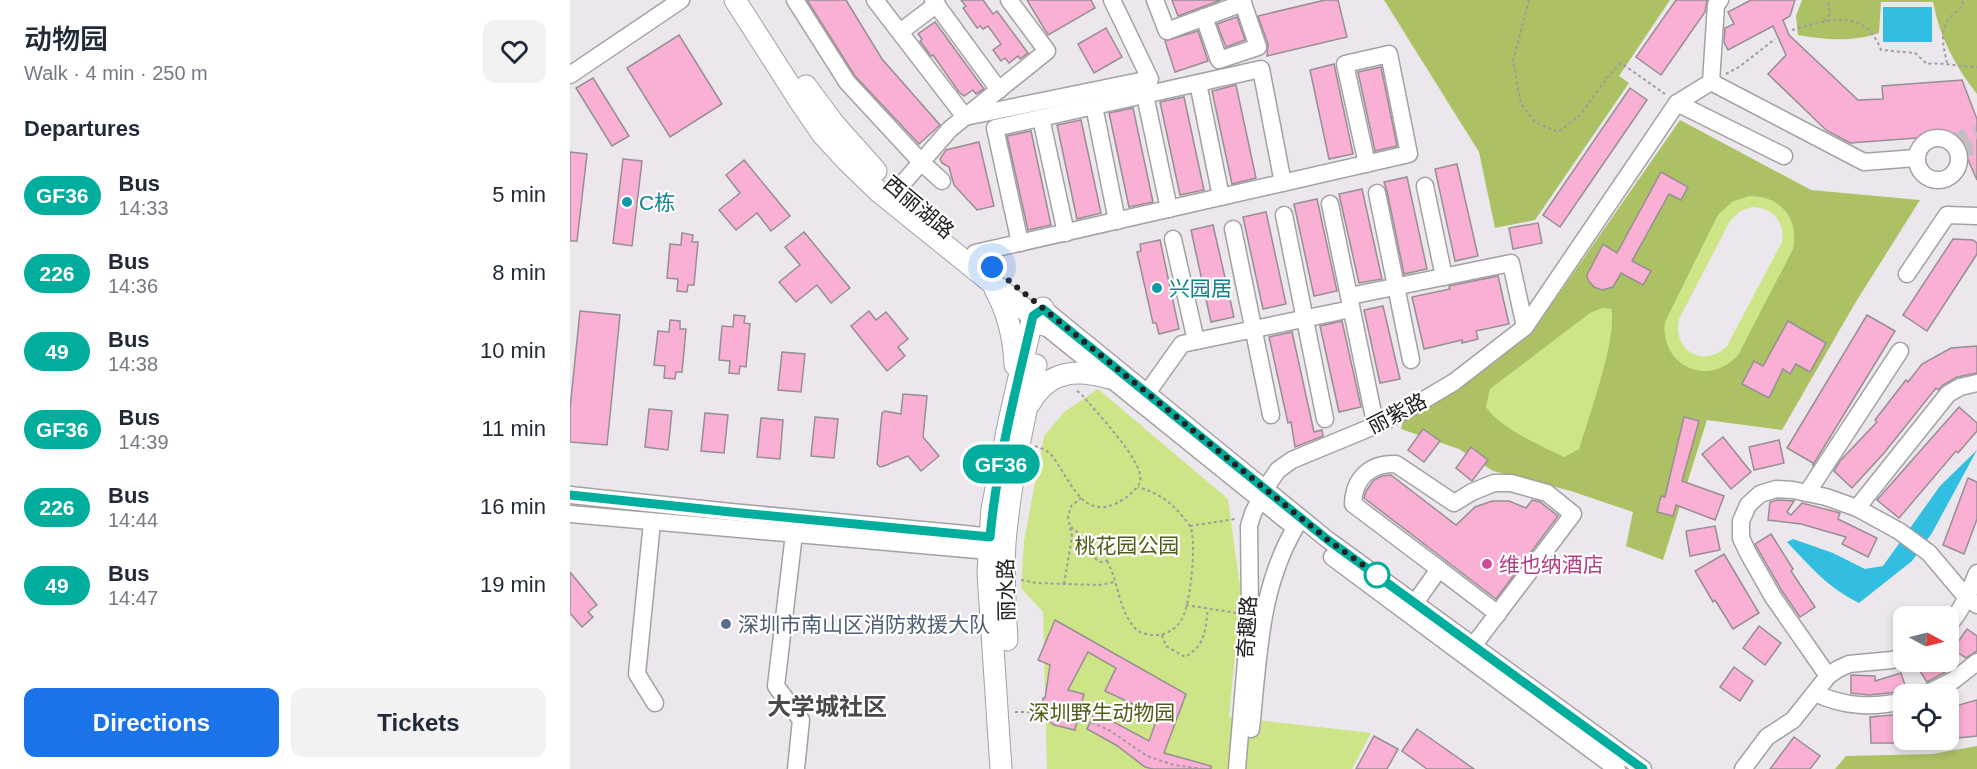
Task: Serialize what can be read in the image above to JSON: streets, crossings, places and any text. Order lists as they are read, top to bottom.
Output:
{
  "streets": {
    "main road": ["西丽湖路", "丽水路"],
    "street": ["丽紫路", "奇趣路"]
  },
  "crossings": [
    ["西丽湖路", "丽紫路"],
    ["西丽湖路", "丽水路"],
    ["西丽湖路", "奇趣路"],
    ["丽紫路", "奇趣路"]
  ],
  "districts": ["大学城社区"],
  "parks": ["桃花园公园", "深圳野生动物园"],
  "places": [
    "C栋",
    "兴园居",
    "维也纳酒店",
    "深圳市南山区消防救援大队"
  ],
  "lines": ["bus line GF36"],
  "north": "right",
  "page": {
    "heading": [
      ["动物园", "Walk · 4 min · 250 m"],
      "Departures"
    ],
    "on_map": "GF36",
    "list": [
      {
        "mark": "GF36",
        "name": "Bus",
        "note": "14:33",
        "value": "5 min"
      },
      {
        "mark": "226",
        "name": "Bus",
        "note": "14:36",
        "value": "8 min"
      },
      {
        "mark": "49",
        "name": "Bus",
        "note": "14:38",
        "value": "10 min"
      },
      {
        "mark": "GF36",
        "name": "Bus",
        "note": "14:39",
        "value": "11 min"
      },
      {
        "mark": "226",
        "name": "Bus",
        "note": "14:44",
        "value": "16 min"
      },
      {
        "mark": "49",
        "name": "Bus",
        "note": "14:47",
        "value": "19 min"
      }
    ],
    "buttons": ["Directions", "Tickets"]
  }
}
